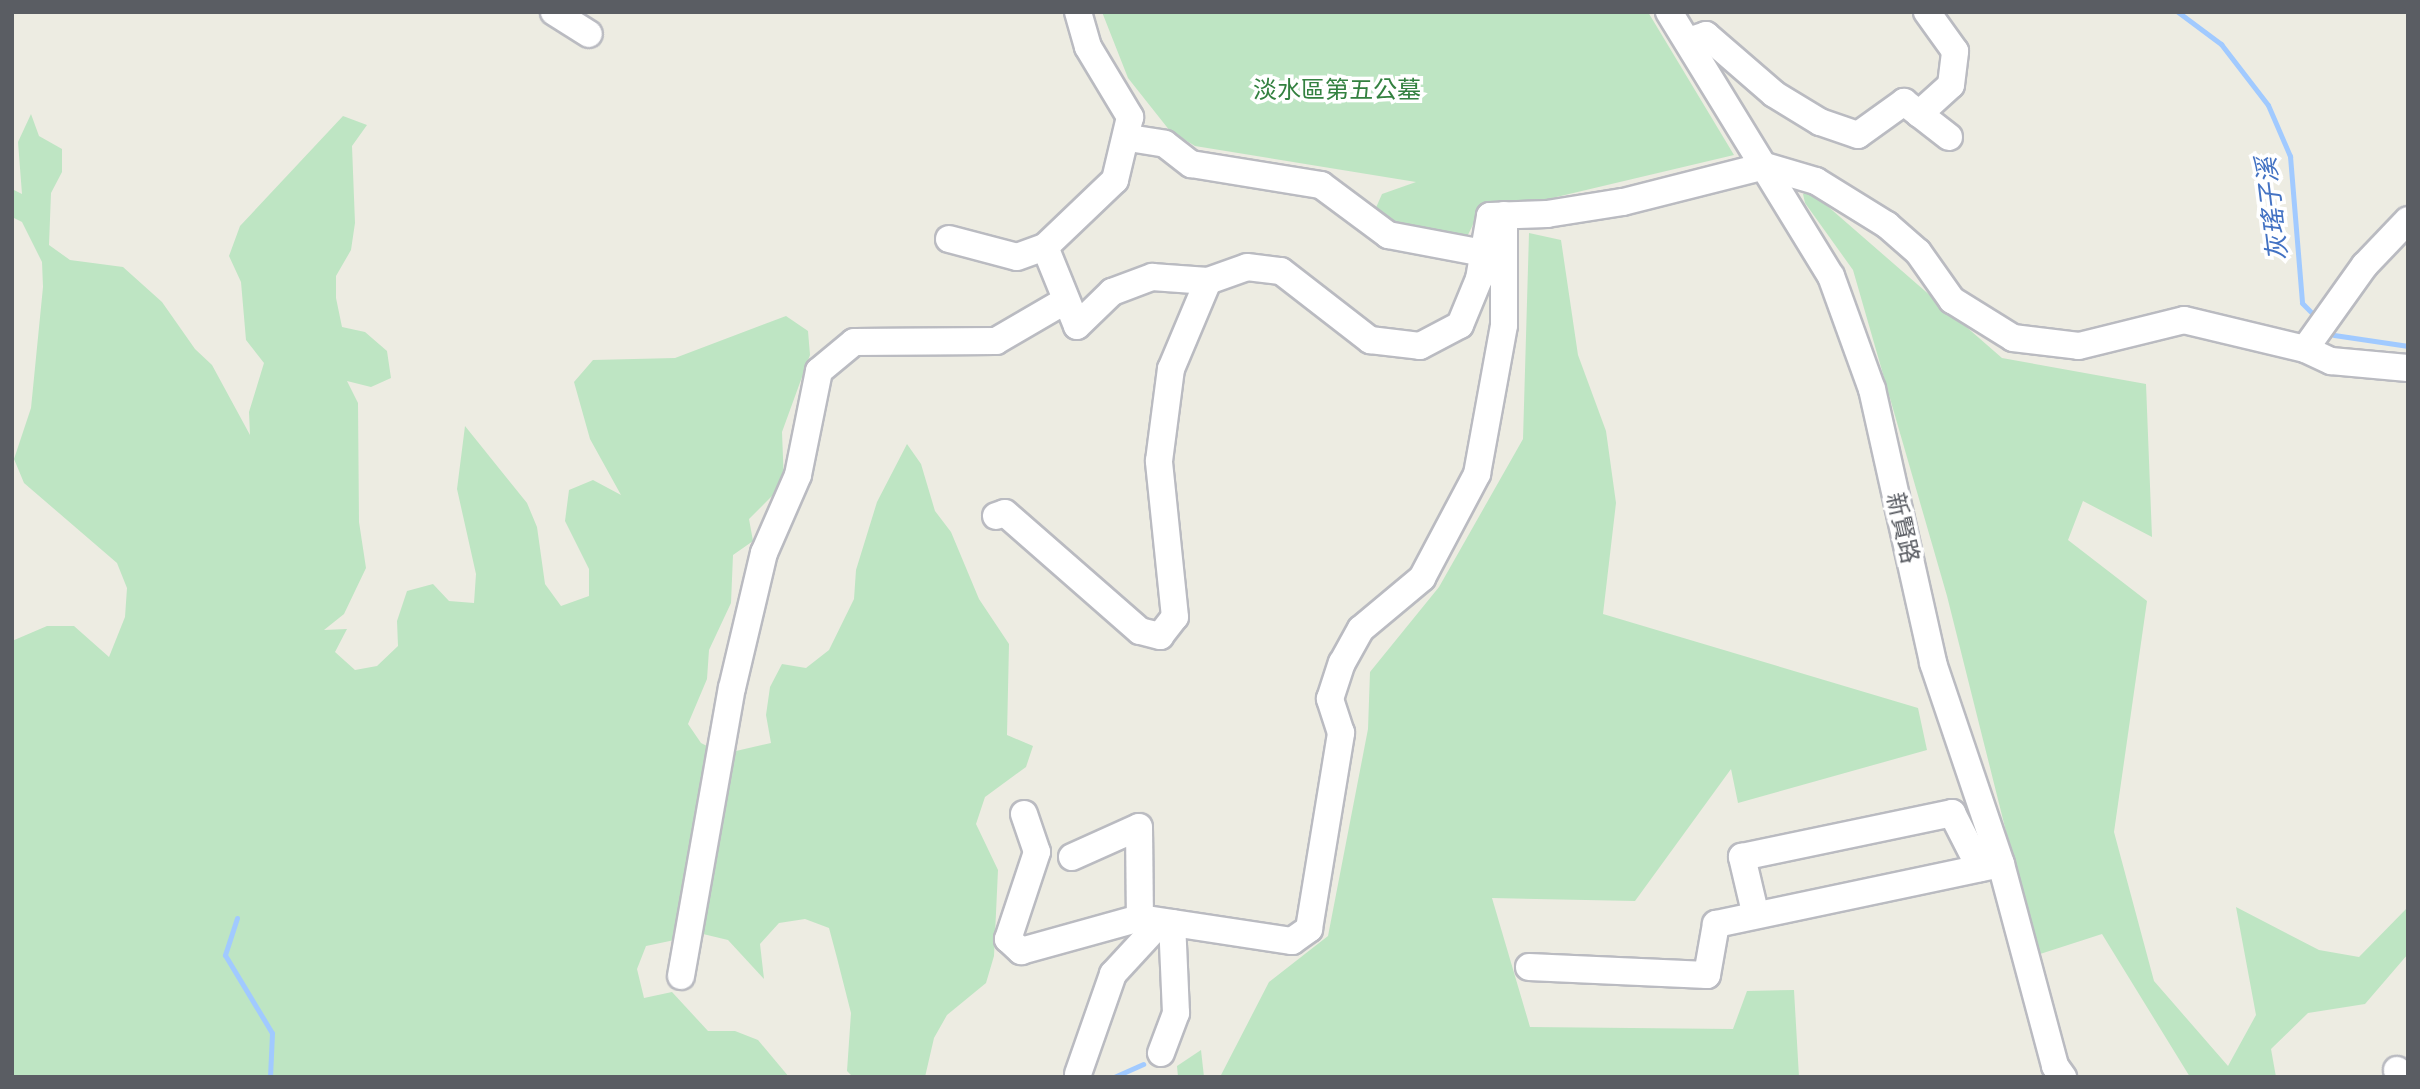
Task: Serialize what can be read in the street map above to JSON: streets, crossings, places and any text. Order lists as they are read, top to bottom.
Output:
{
  "streets": {
    "street": ["新賢路"]
  },
  "water": ["灰瑤子溪"],
  "parks": ["淡水區第五公墓"]
}
